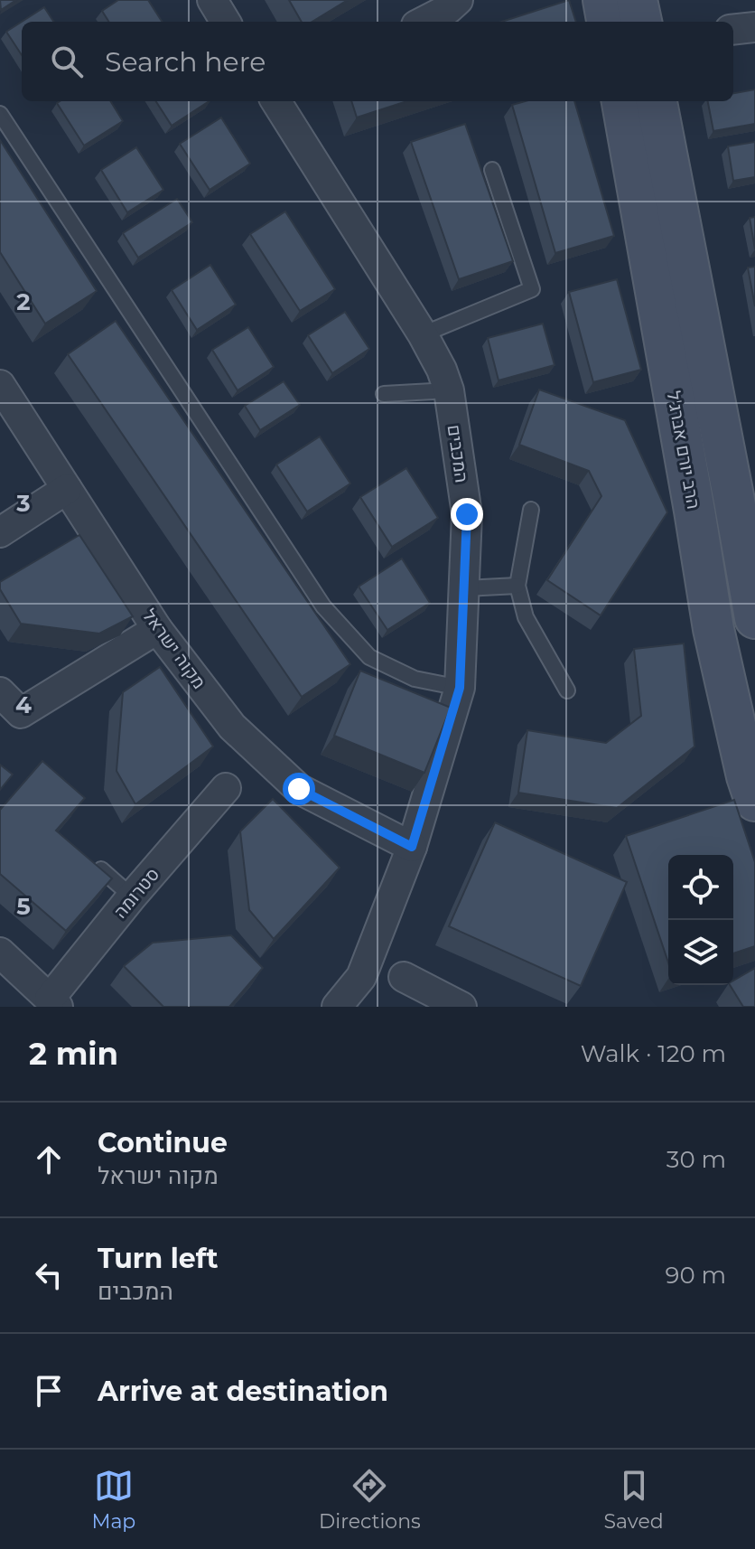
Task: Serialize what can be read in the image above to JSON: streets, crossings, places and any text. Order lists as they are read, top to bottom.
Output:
{
  "streets": {
    "street": [
      "הרב יורם אברג'ל",
      "המכבים",
      "מקוה ישראל",
      "סטרומה"
    ]
  },
  "crossings": [
    ["המכבים", "מקוה ישראל"]
  ],
  "page": {
    "search": "Search here",
    "heading": ["2 min", "Walk · 120 m"],
    "list": [
      ["Continue", "מקוה ישראל", "30 m"],
      ["Turn left", "המכבים", "90 m"],
      "Arrive at destination"
    ],
    "nav": ["Map", "Directions", "Saved"]
  },
  "grid": {
    "rows": [
      "2",
      "3",
      "4",
      "5"
    ]
  }
}
